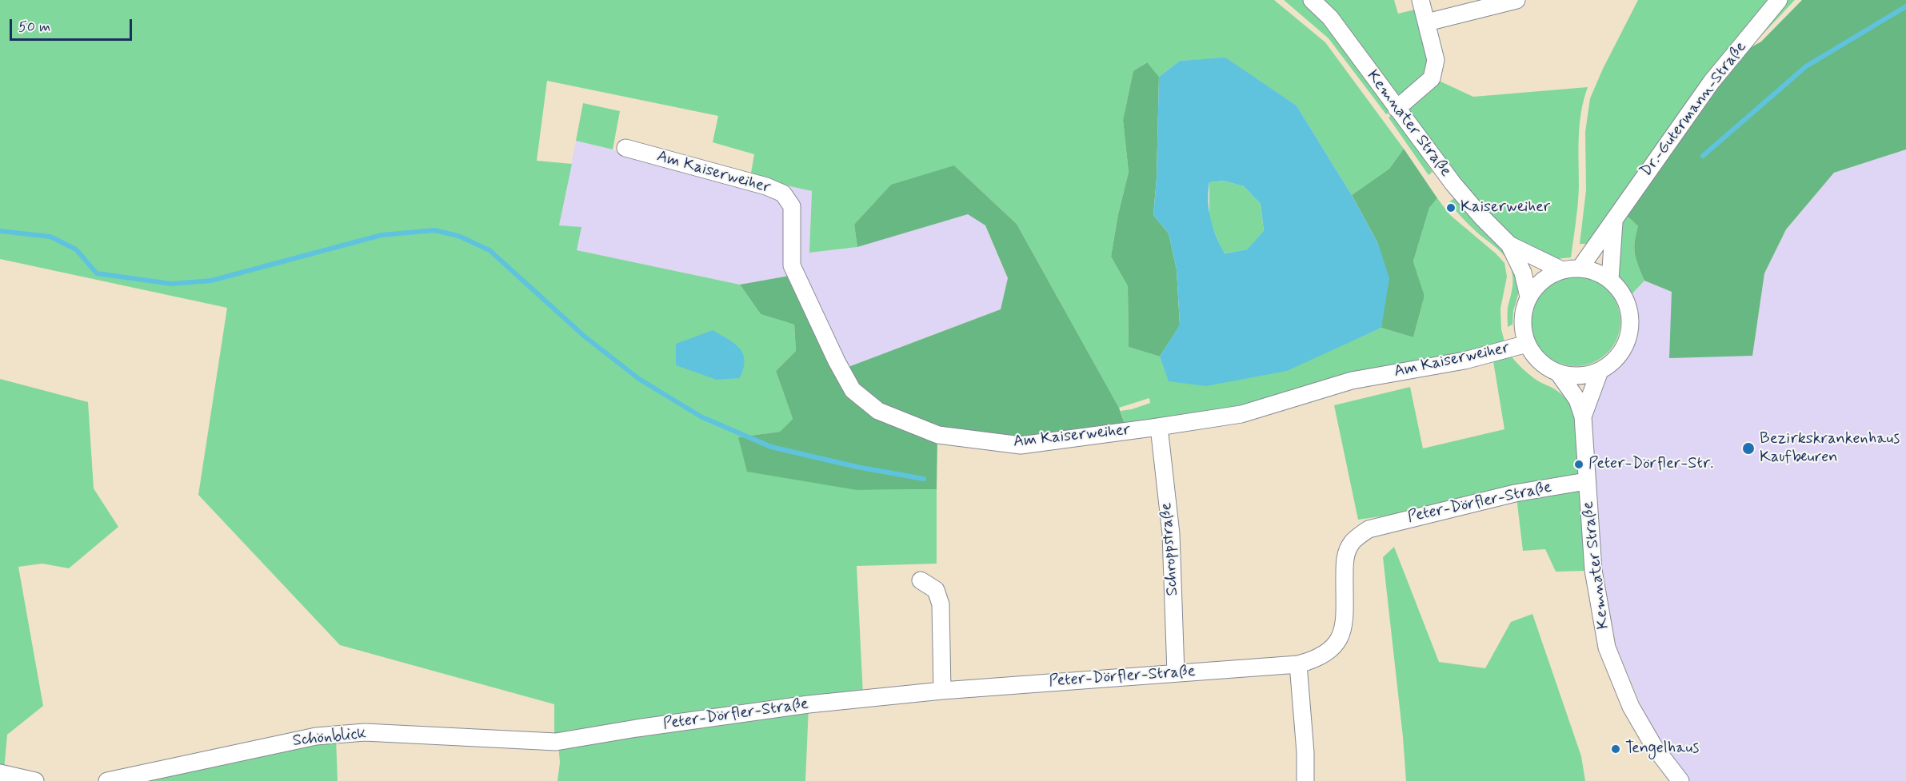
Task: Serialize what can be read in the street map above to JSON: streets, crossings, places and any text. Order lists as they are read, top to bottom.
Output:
{
  "streets": {
    "street": [
      "Dr.-Gutermann-Straße",
      "Kemnater Straße",
      "Am Kaiserweiher",
      "Peter-Dörfler-Straße",
      "Schroppstraße",
      "Schönblick"
    ]
  },
  "crossings": [
    ["Dr.-Gutermann-Straße", "Kemnater Straße"],
    ["Dr.-Gutermann-Straße", "Am Kaiserweiher"],
    ["Kemnater Straße", "Am Kaiserweiher"],
    ["Kemnater Straße", "Peter-Dörfler-Straße"],
    ["Am Kaiserweiher", "Schroppstraße"],
    ["Peter-Dörfler-Straße", "Schroppstraße"],
    ["Peter-Dörfler-Straße", "Schönblick"]
  ],
  "places": [
    "Kaiserweiher",
    "Bezirkskrankenhaus Kaufbeuren",
    "Peter-Dörfler-Str.",
    "Tengelhaus"
  ],
  "scale_bar": "50 m"
}
